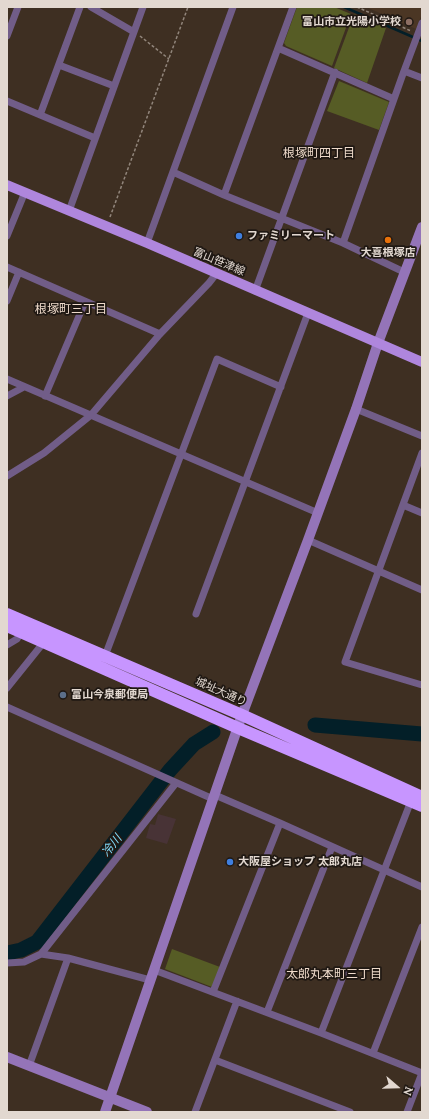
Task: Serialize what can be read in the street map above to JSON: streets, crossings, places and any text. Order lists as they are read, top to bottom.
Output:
{
  "streets": {
    "highway": ["城址大通り"],
    "main road": ["富山笹津線"]
  },
  "districts": ["根塚町四丁目", "根塚町三丁目", "太郎丸本町三丁目"],
  "water": ["冷川"],
  "places": [
    "富山市立光陽小学校",
    "ファミリーマート",
    "大喜根塚店",
    "富山今泉郵便局",
    "大阪屋ショップ 太郎丸店"
  ],
  "north": "right"
}
